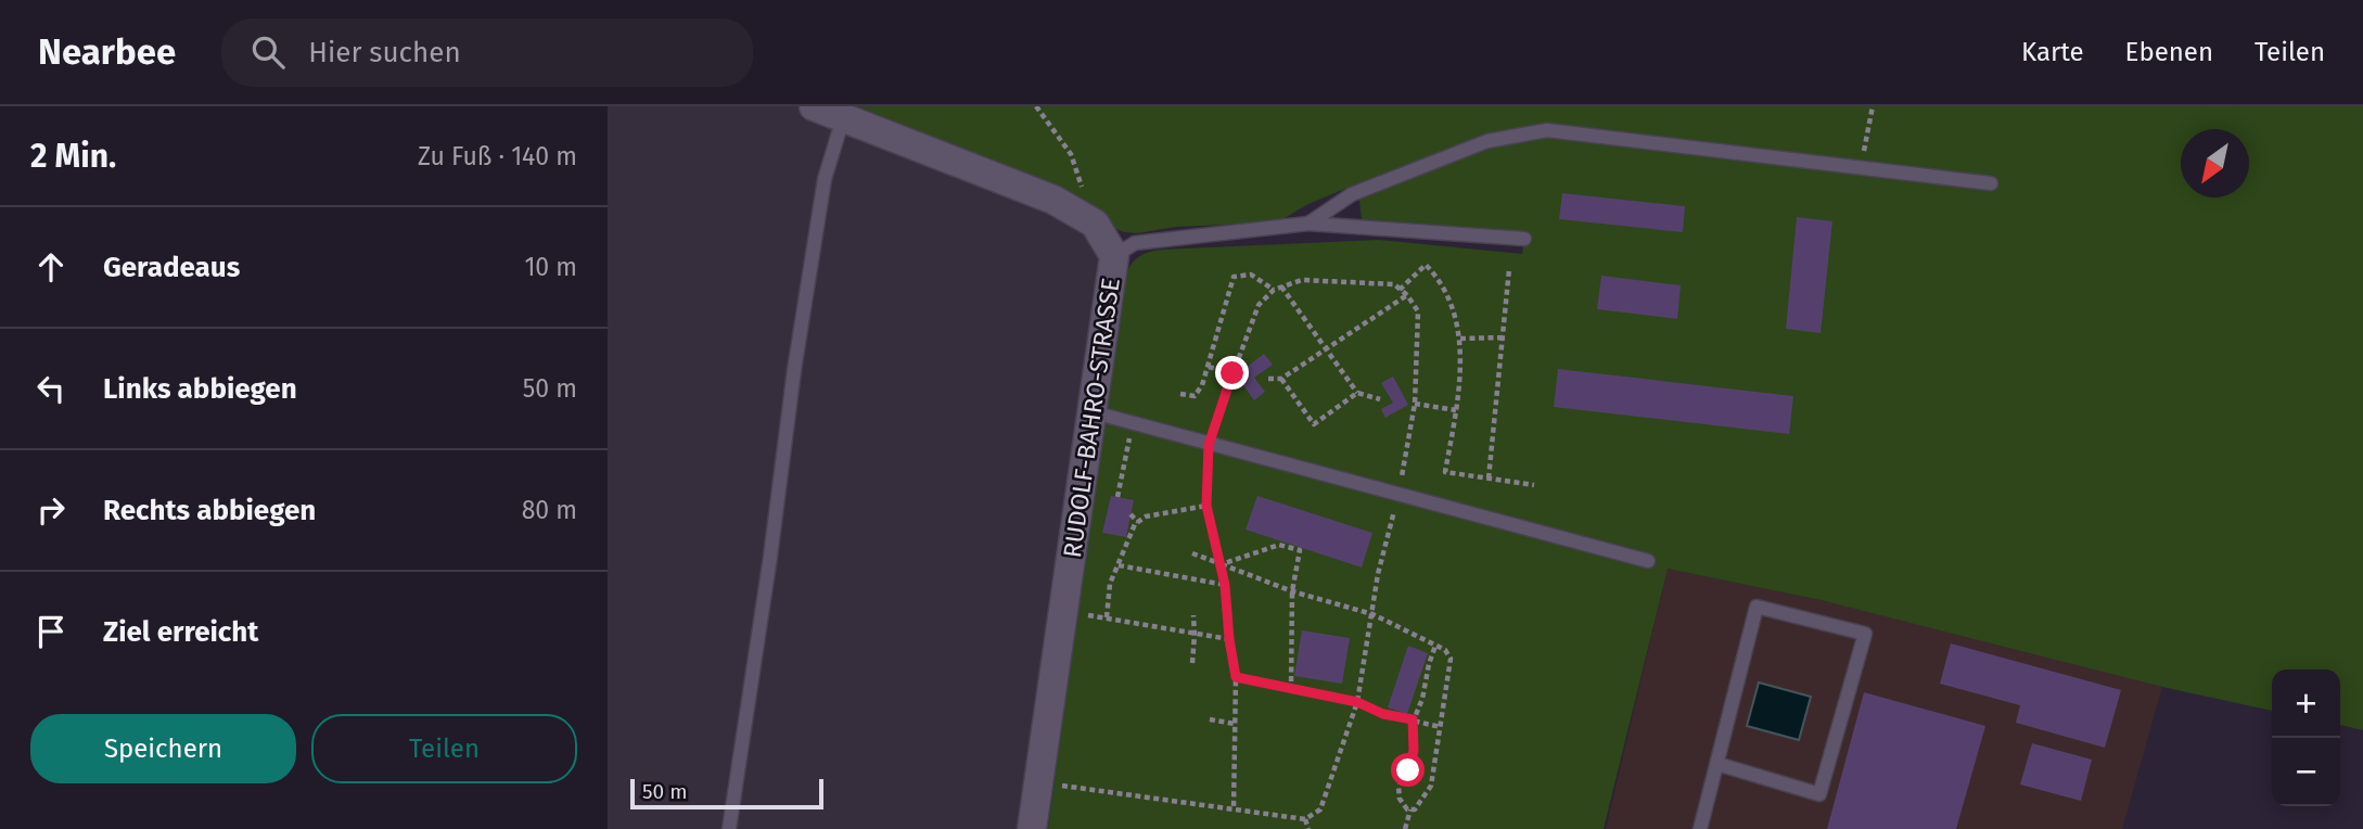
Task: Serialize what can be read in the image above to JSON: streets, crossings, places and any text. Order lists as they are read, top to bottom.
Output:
{
  "streets": {
    "street": ["RUDOLF-BAHRO-STRASSE"]
  },
  "scale_bar": "50 m",
  "north": "bottom left",
  "page": {
    "header": "Nearbee",
    "search": "Hier suchen",
    "nav": ["Karte", "Ebenen", "Teilen"],
    "heading": ["2 Min.", "Zu Fuß · 140 m"],
    "list": [
      ["Geradeaus", "10 m"],
      ["Links abbiegen", "50 m"],
      ["Rechts abbiegen", "80 m"],
      "Ziel erreicht"
    ],
    "map_buttons": ["+", "−"],
    "buttons": ["Speichern", "Teilen"],
    "scale": "50 m"
  }
}
